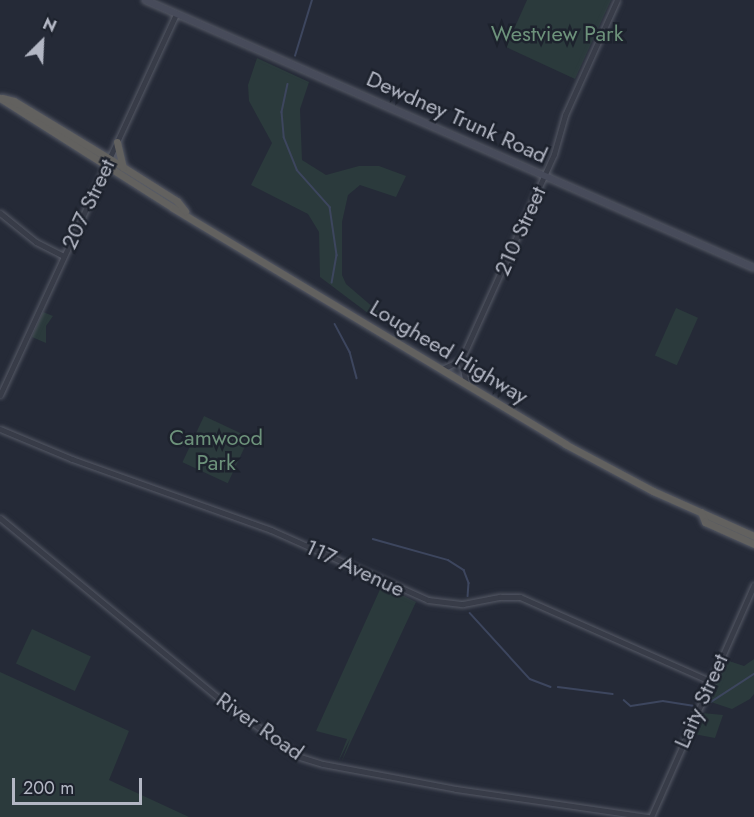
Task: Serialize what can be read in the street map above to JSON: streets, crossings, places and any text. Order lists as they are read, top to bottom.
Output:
{
  "streets": {
    "highway": ["Lougheed Highway"],
    "main road": ["Dewdney Trunk Road"],
    "street": [
      "207 Street",
      "210 Street",
      "117 Avenue",
      "Laity Street",
      "River Road"
    ]
  },
  "crossings": [
    ["Dewdney Trunk Road", "207 Street"],
    ["Dewdney Trunk Road", "210 Street"],
    ["207 Street", "Lougheed Highway"],
    ["117 Avenue", "Laity Street"],
    ["Laity Street", "River Road"]
  ],
  "parks": ["Westview Park", "Camwood Park"],
  "scale_bar": "200 m",
  "north": "top right"
}
